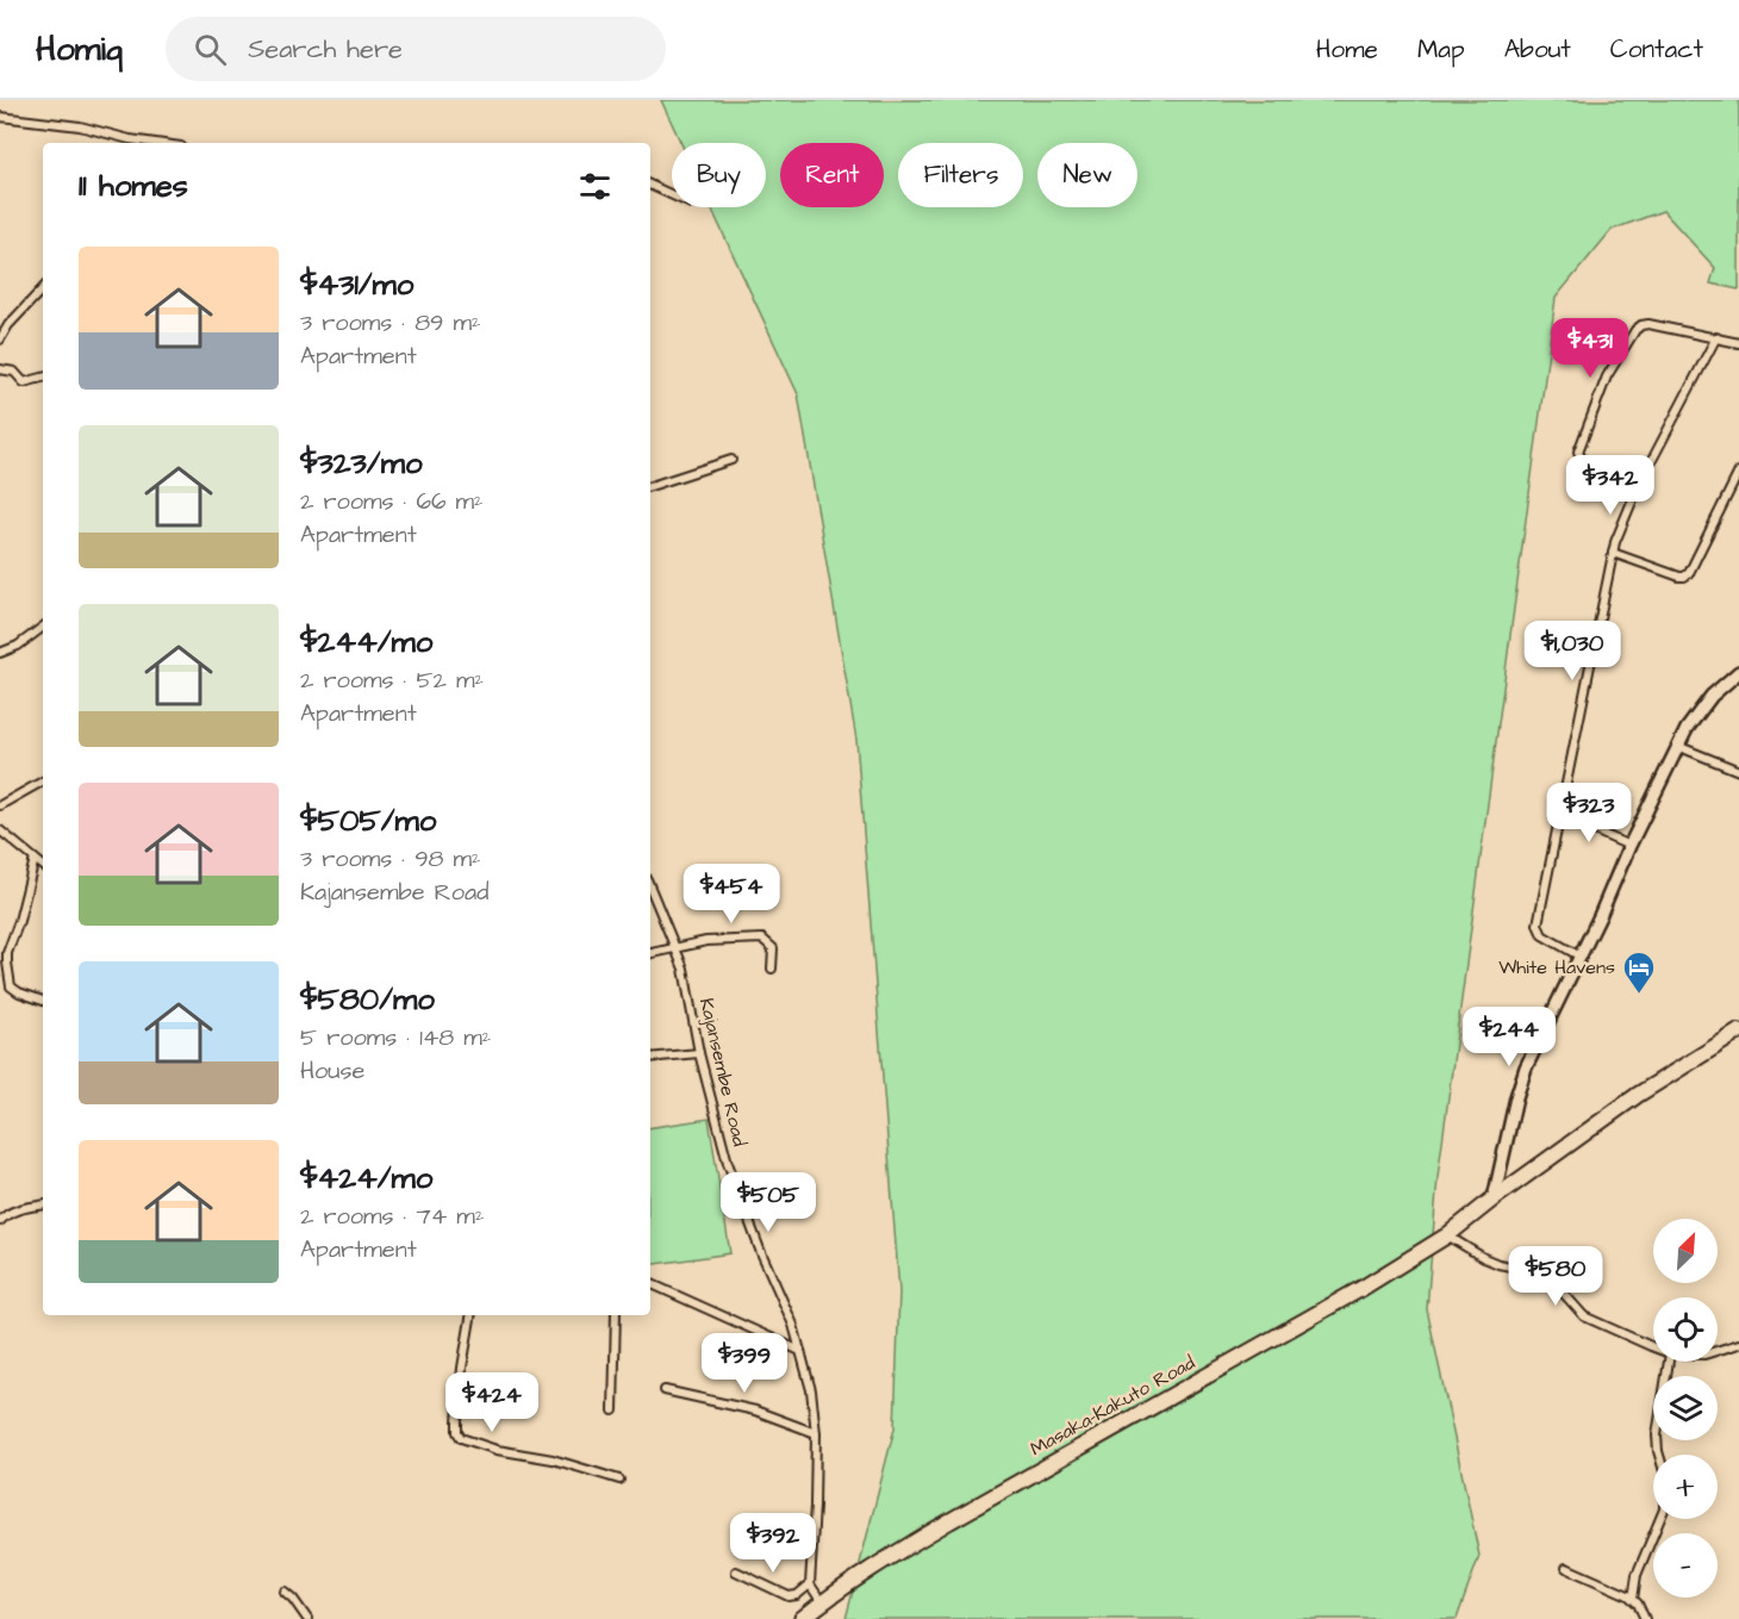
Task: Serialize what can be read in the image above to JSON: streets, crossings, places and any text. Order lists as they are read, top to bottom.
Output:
{
  "streets": {
    "highway": ["Masaka-Kakuto Road"],
    "street": ["Kajansembe Road"]
  },
  "places": {
    "hotel": ["White Havens"]
  },
  "north": "top right",
  "page": {
    "header": "Homiq",
    "search": "Search here",
    "nav": [
      "Home",
      "Map",
      "About",
      "Contact"
    ],
    "chip": [
      "Buy",
      "Rent",
      "Filters",
      "New"
    ],
    "heading": "11 homes",
    "list": [
      {
        "name": "$431/mo",
        "note": "3 rooms · 89 m² · Apartment"
      },
      {
        "name": "$323/mo",
        "note": "2 rooms · 66 m² · Apartment"
      },
      {
        "name": "$244/mo",
        "note": "2 rooms · 52 m² · Apartment"
      },
      {
        "name": "$505/mo",
        "note": "3 rooms · 98 m² · Kajansembe Road"
      },
      {
        "name": "$580/mo",
        "note": "5 rooms · 148 m² · House"
      },
      {
        "name": "$424/mo",
        "note": "2 rooms · 74 m² · Apartment"
      }
    ],
    "price": [
      "$431",
      "$342",
      "$1,030",
      "$323",
      "$454",
      "$244",
      "$505",
      "$580",
      "$399",
      "$424",
      "$392"
    ],
    "map_buttons": ["+", "−"]
  }
}
